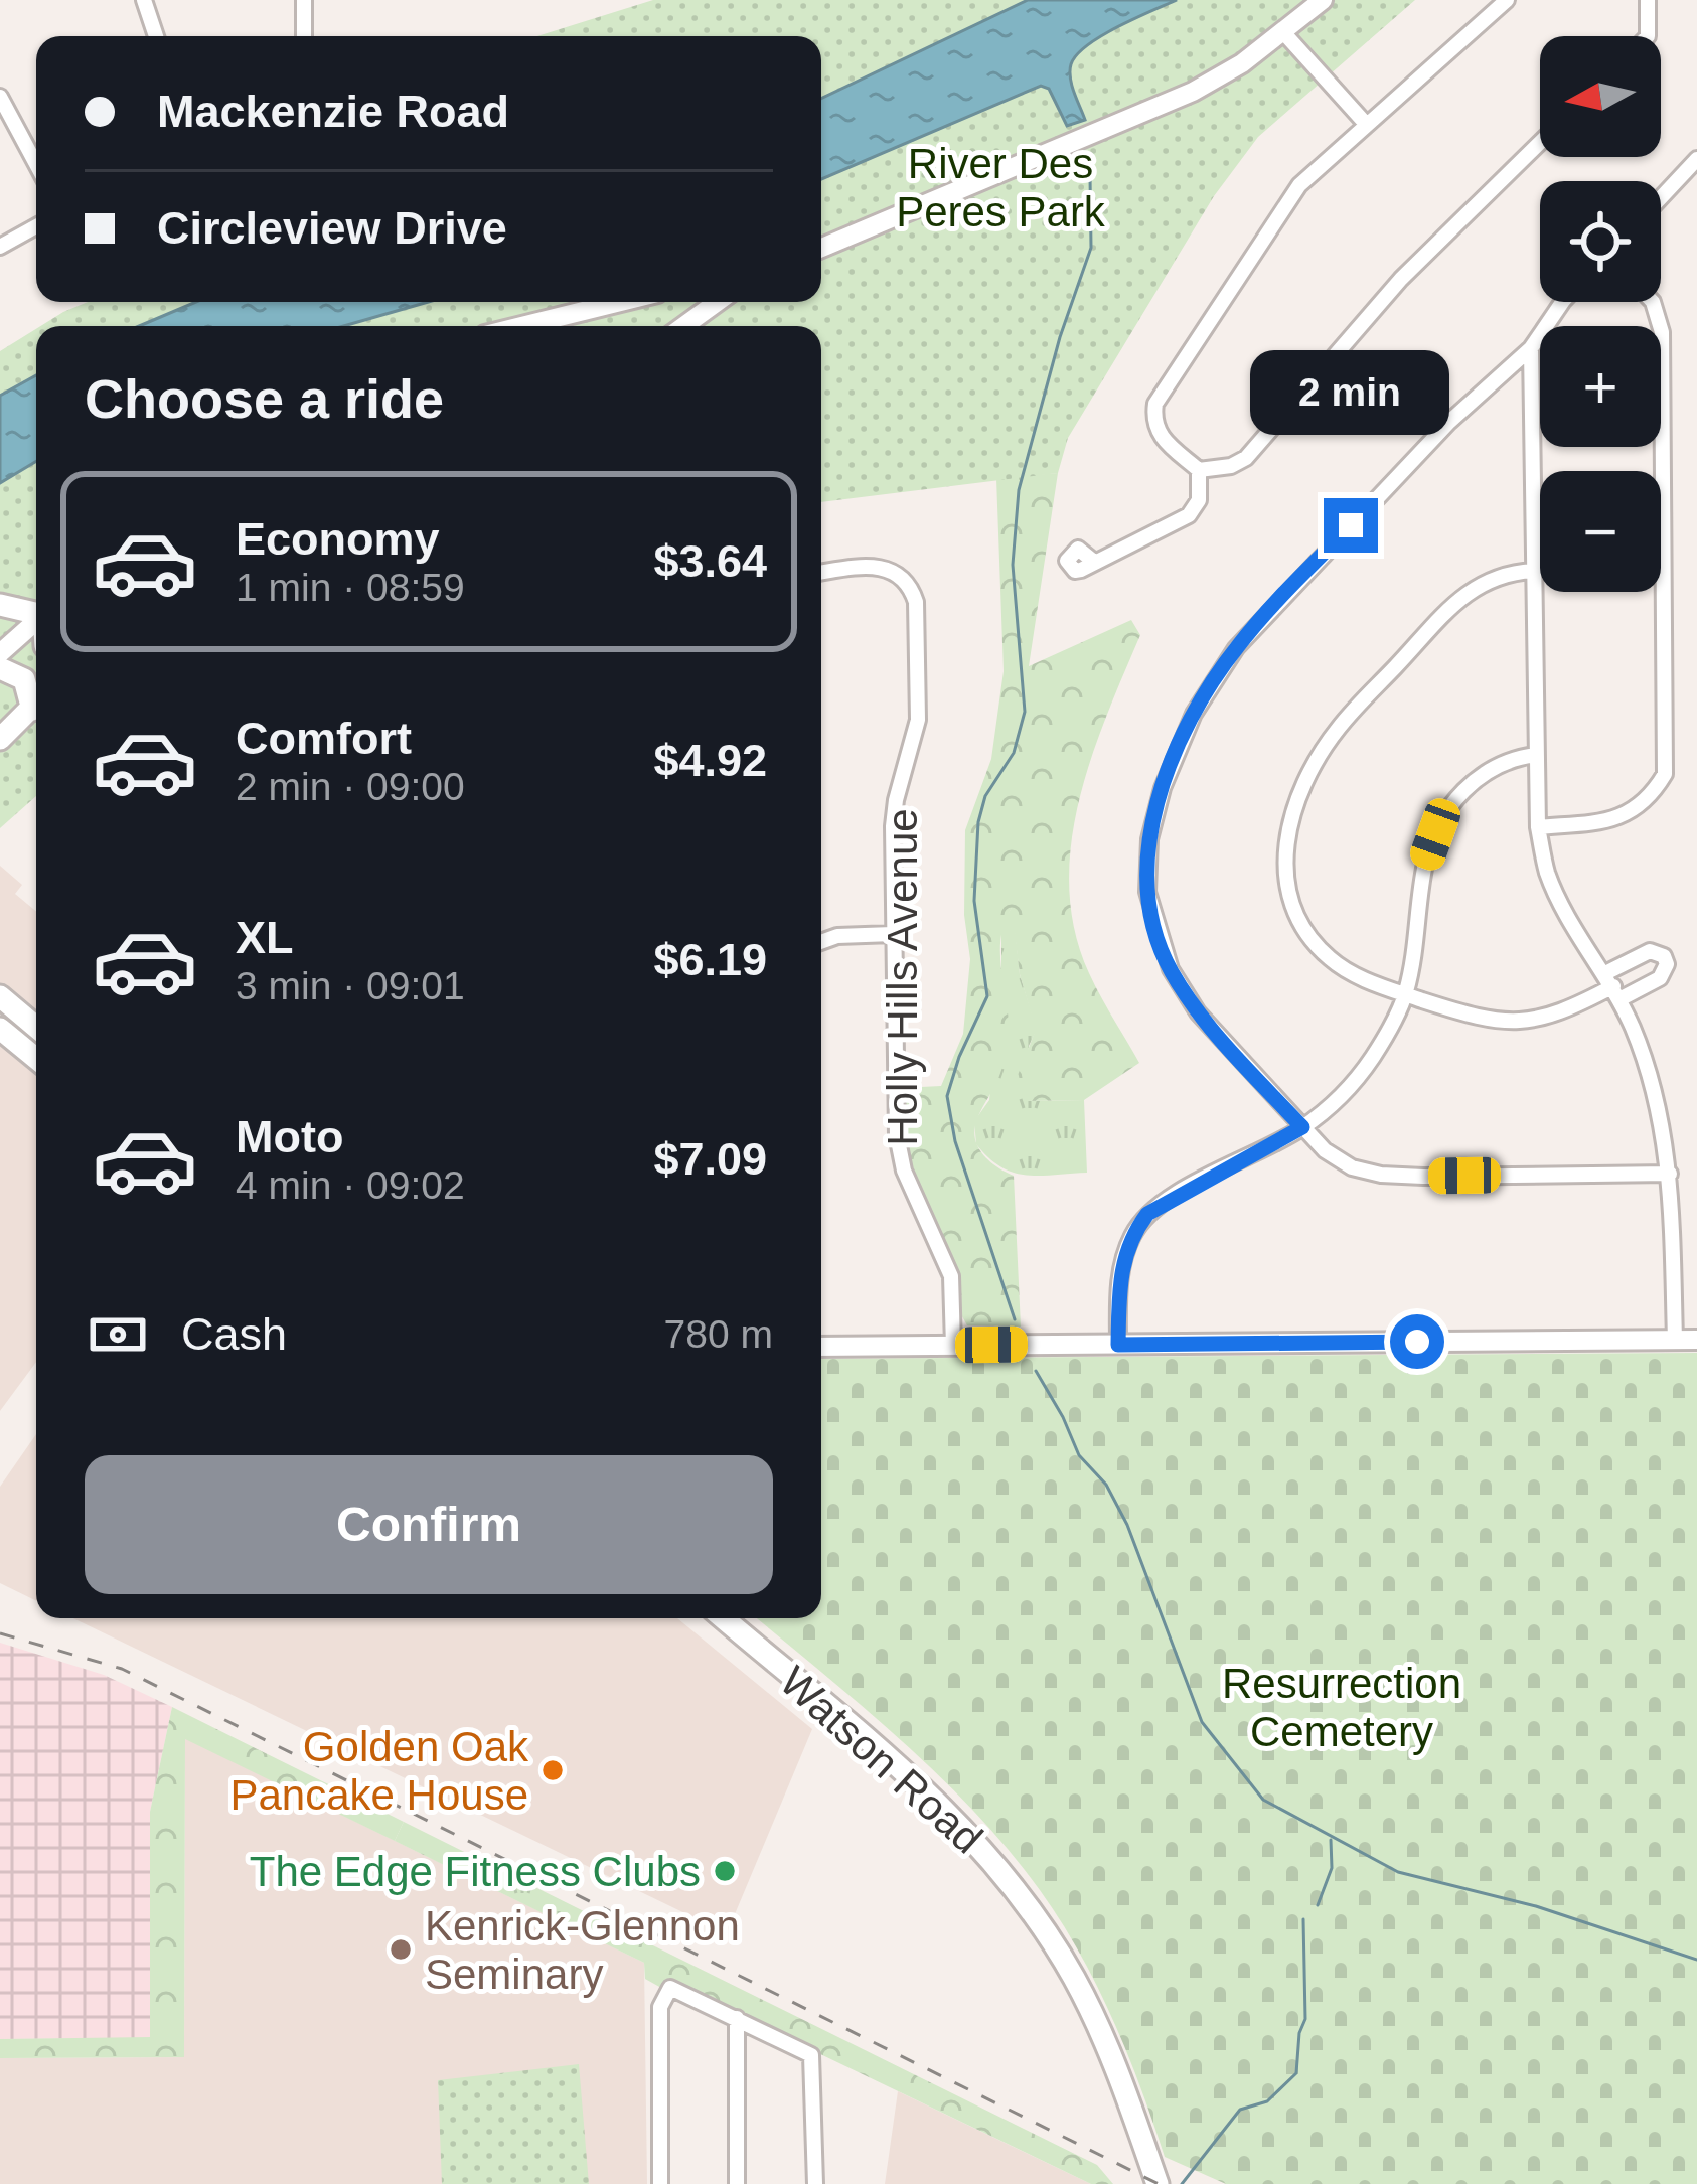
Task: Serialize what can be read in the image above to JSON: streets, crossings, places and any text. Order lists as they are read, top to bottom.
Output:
{
  "streets": {
    "main road": ["Watson Road"],
    "street": ["Holly Hills Avenue"]
  },
  "parks": ["River Des Peres Park", "Resurrection Cemetery"],
  "places": ["Golden Oak Pancake House", "The Edge Fitness Clubs", "Kenrick-Glennon Seminary"],
  "north": "left",
  "page": {
    "map_buttons": ["+", "−"],
    "banner": ["Mackenzie Road", "Circleview Drive"],
    "heading": "Choose a ride",
    "bubble": "2 min",
    "list": [
      {
        "name": "Economy",
        "note": "1 min · 08:59",
        "value": "$3.64"
      },
      {
        "name": "Comfort",
        "note": "2 min · 09:00",
        "value": "$4.92"
      },
      {
        "name": "XL",
        "note": "3 min · 09:01",
        "value": "$6.19"
      },
      {
        "name": "Moto",
        "note": "4 min · 09:02",
        "value": "$7.09"
      }
    ],
    "pay": ["Cash", "780 m"],
    "buttons": "Confirm"
  }
}
